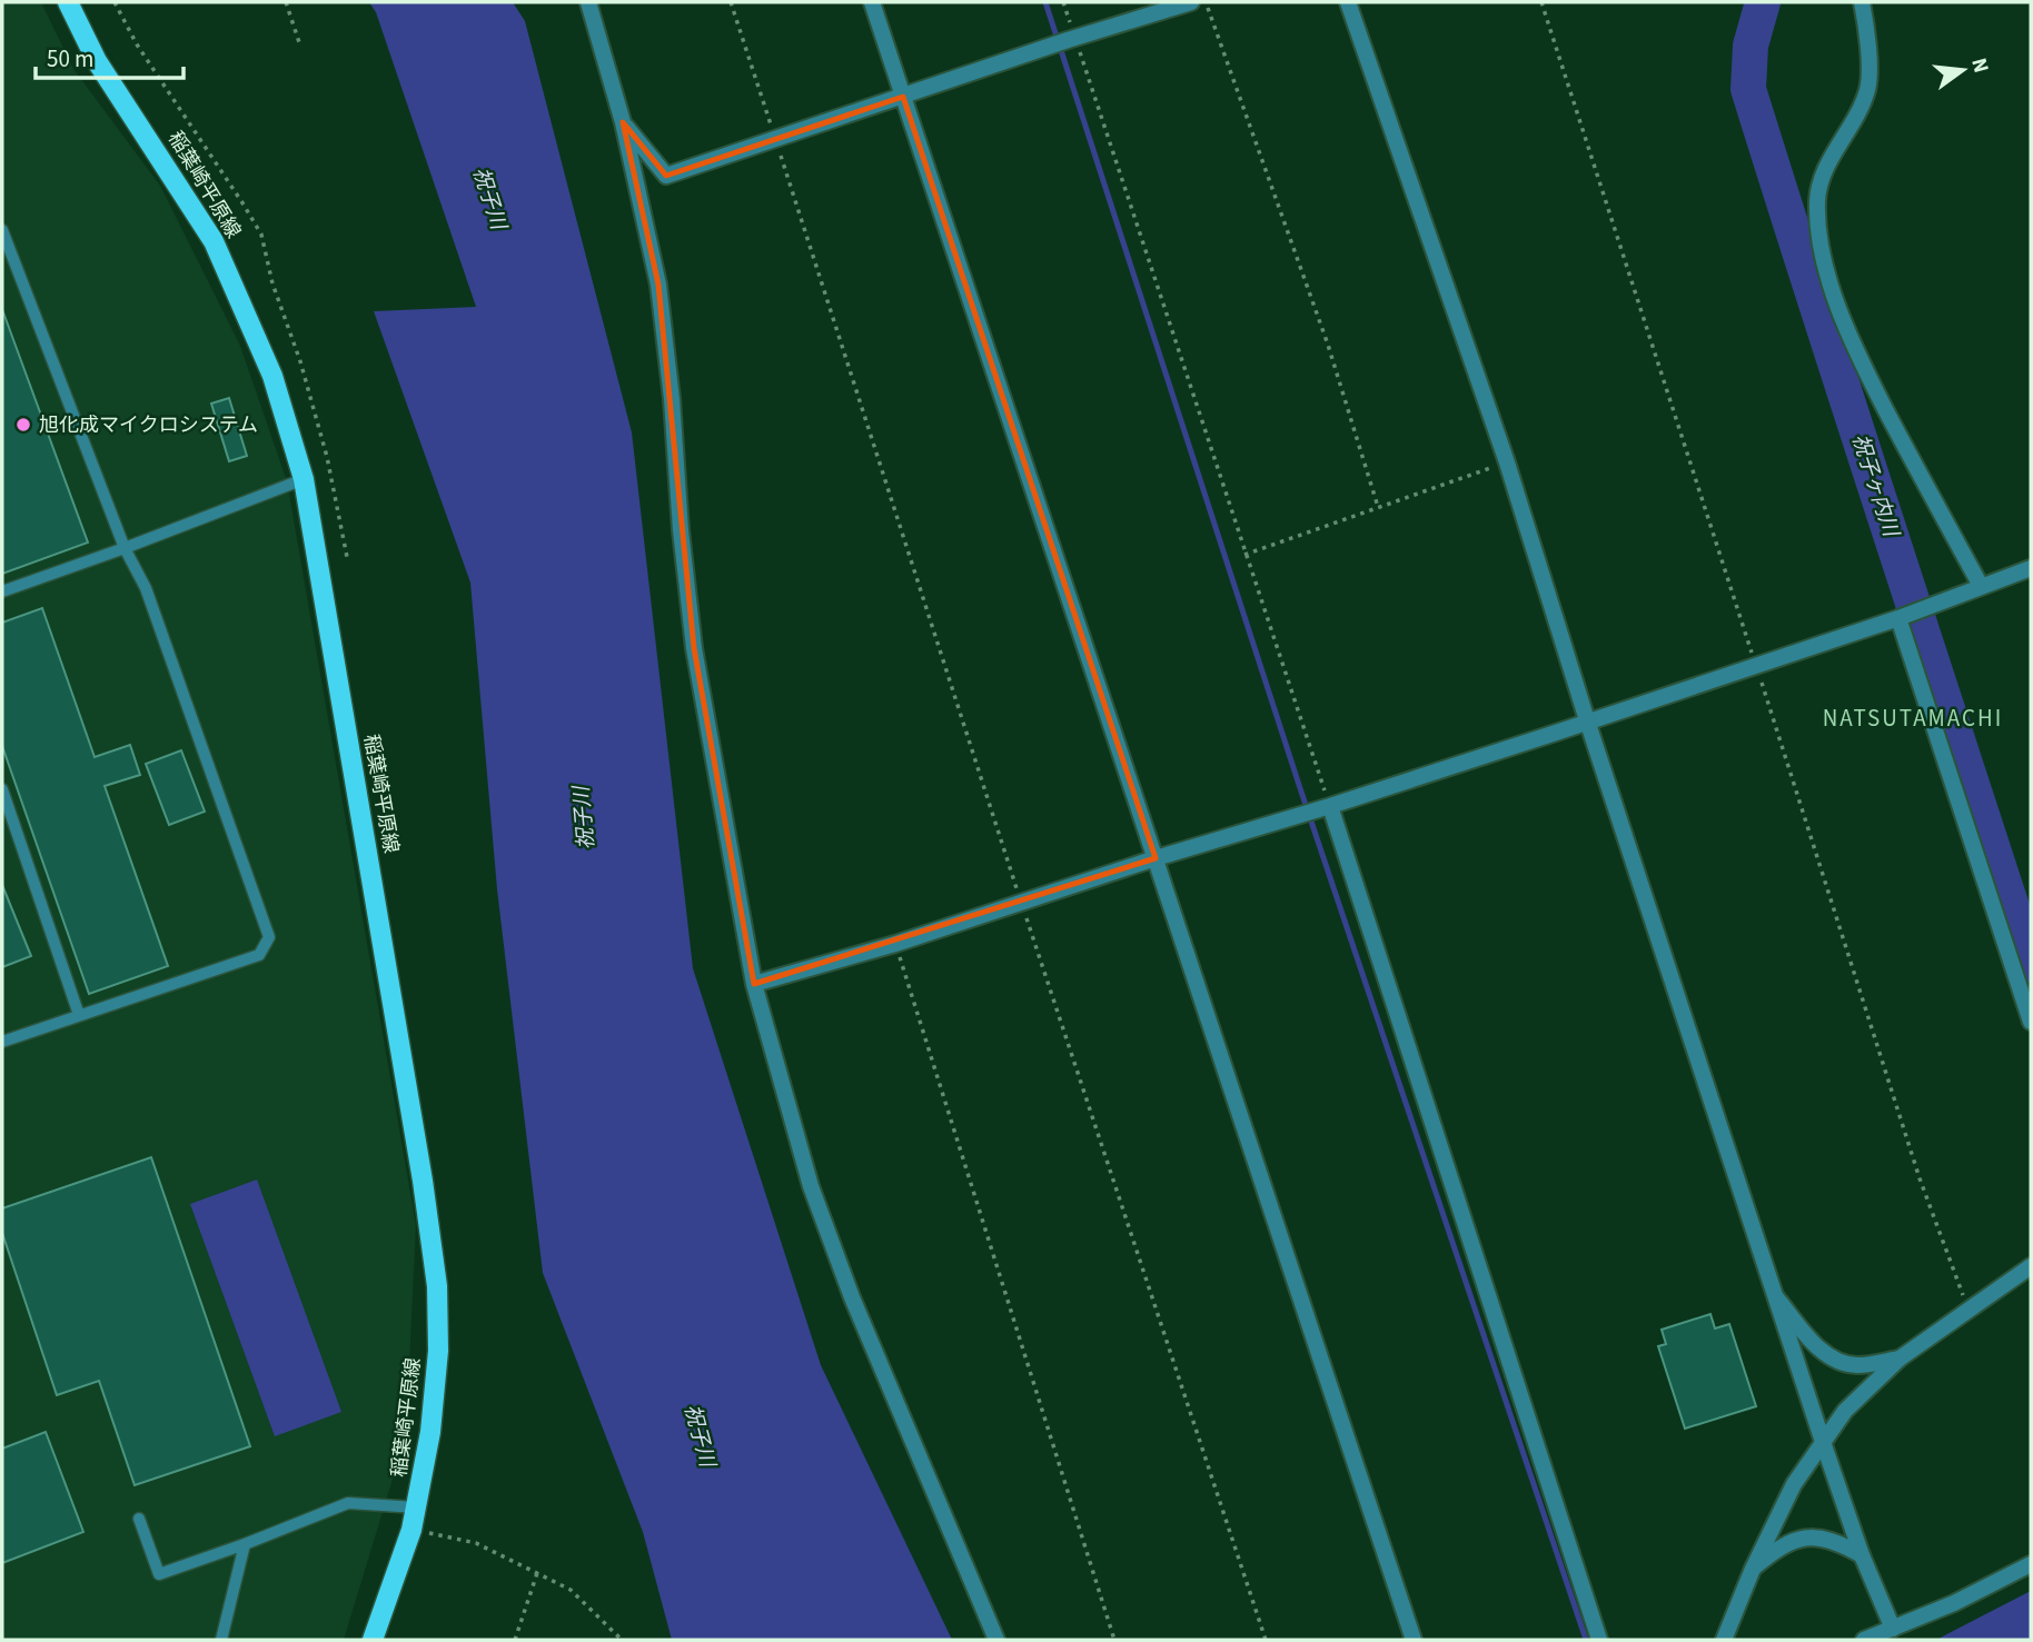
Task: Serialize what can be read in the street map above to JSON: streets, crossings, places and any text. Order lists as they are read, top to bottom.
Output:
{
  "streets": {
    "main road": ["稲葉崎平原線"]
  },
  "districts": ["NATSUTAMACHI"],
  "water": ["祝子川", "祝子ヶ内川"],
  "places": ["旭化成マイクロシステム"],
  "scale_bar": "50 m",
  "north": "right"
}
